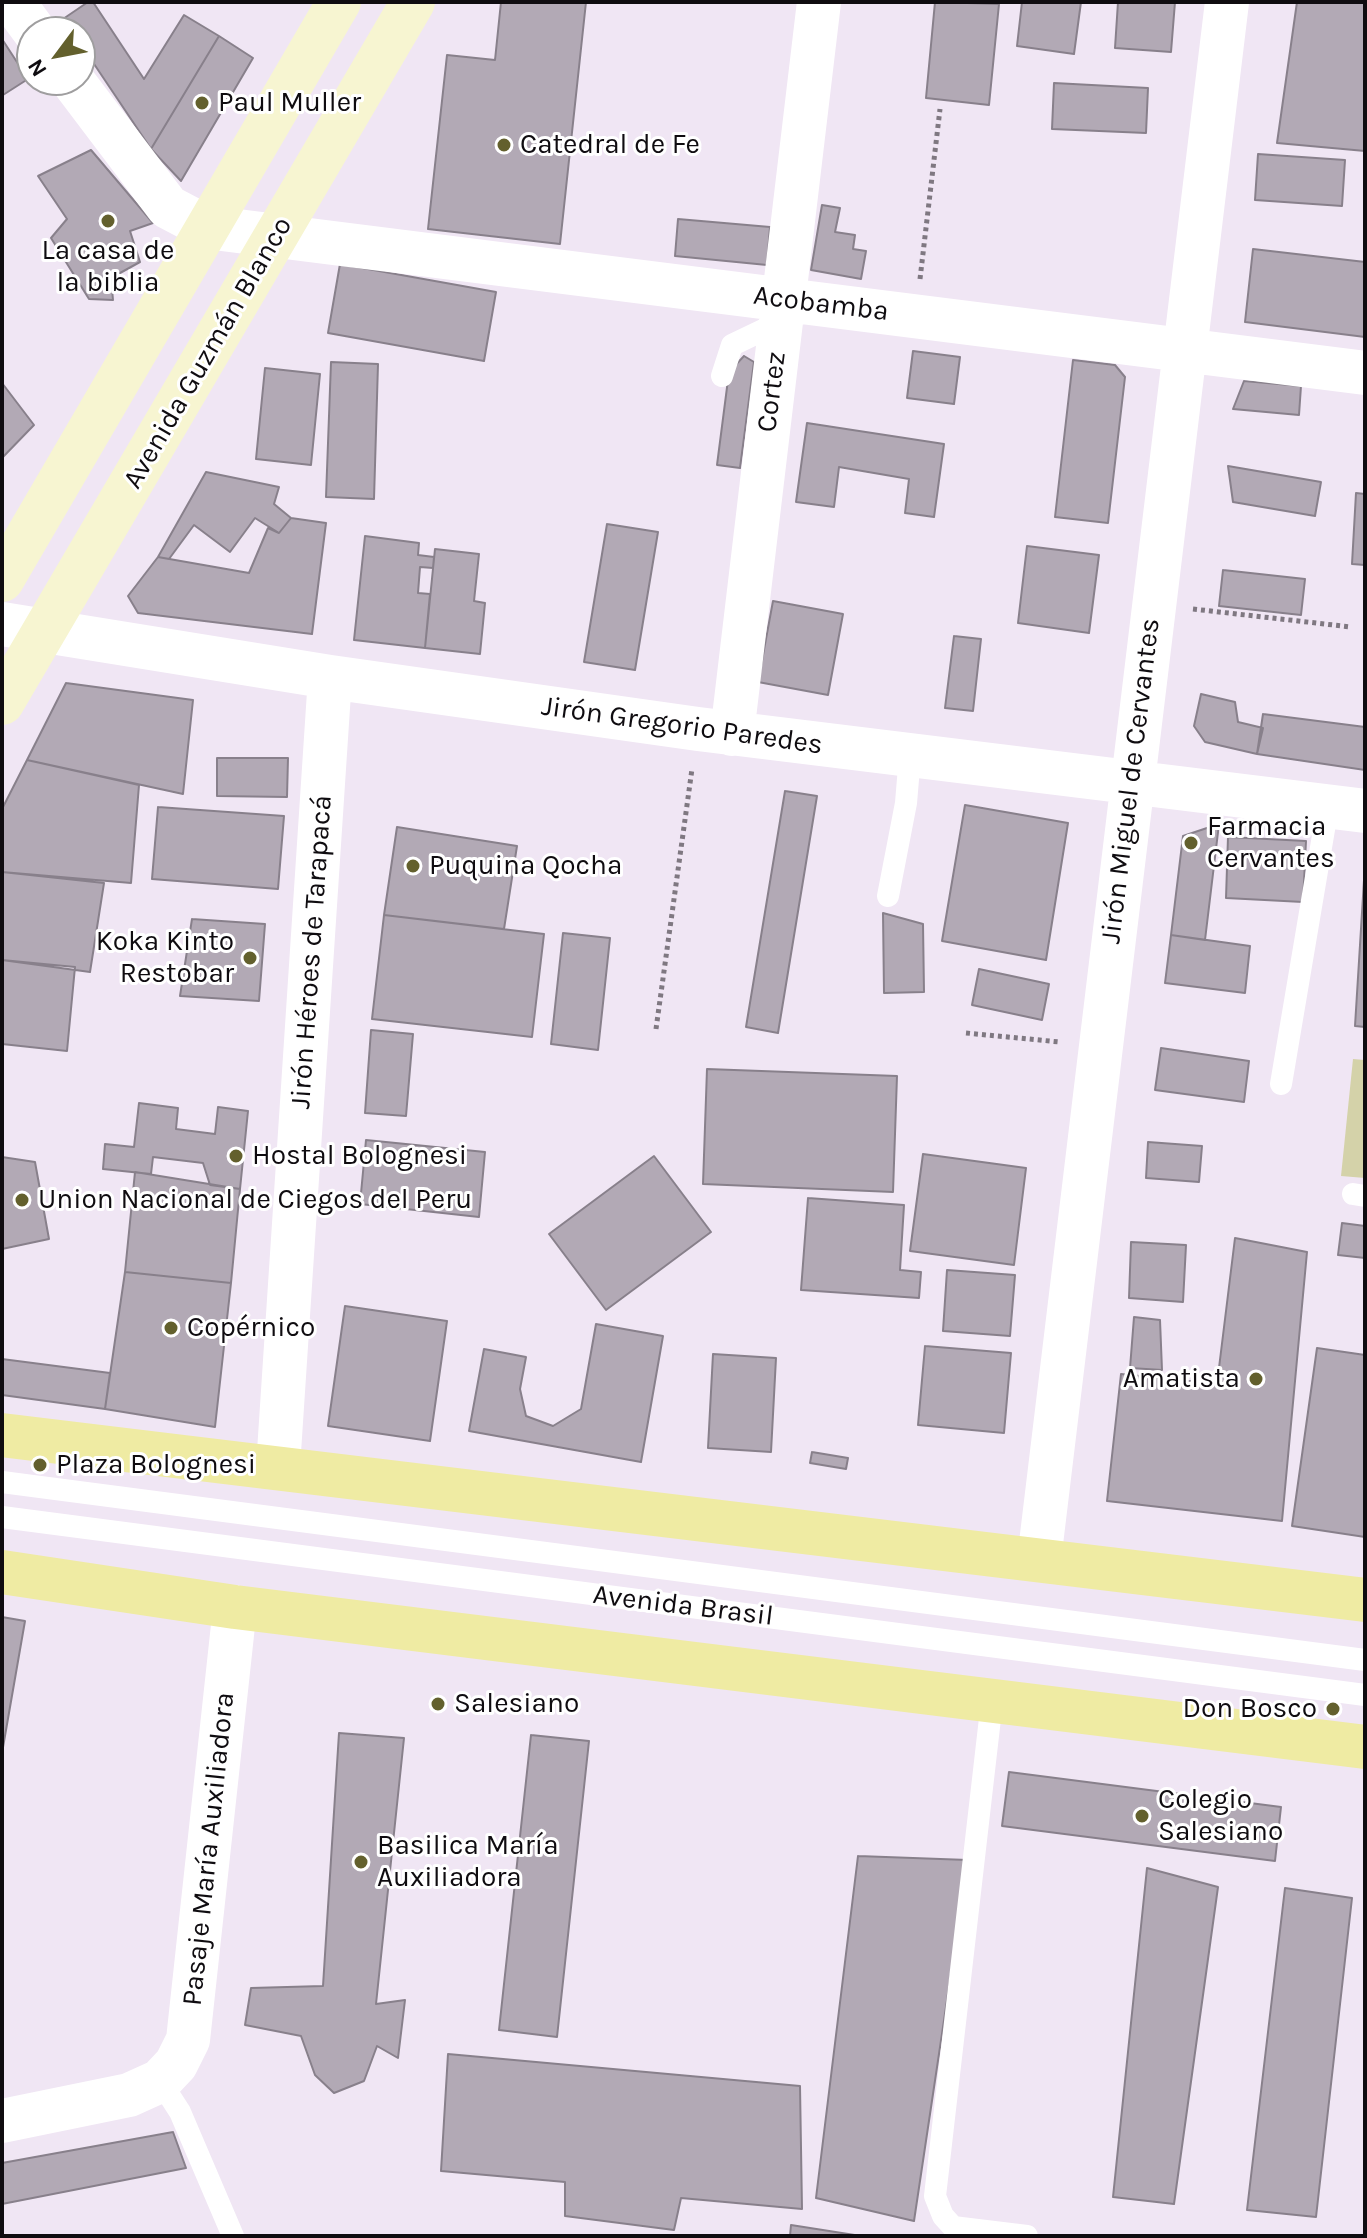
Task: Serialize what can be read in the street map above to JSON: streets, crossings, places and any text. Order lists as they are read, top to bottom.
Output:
{
  "streets": {
    "main road": ["Avenida Guzmán Blanco", "Avenida Brasil"],
    "street": [
      "Acobamba",
      "Cortez",
      "Jirón Gregorio Paredes",
      "Jirón Miguel de Cervantes",
      "Jirón Héroes de Tarapacá",
      "Pasaje María Auxiliadora"
    ]
  },
  "crossings": [
    ["Acobamba", "Avenida Guzmán Blanco"],
    ["Acobamba", "Cortez"],
    ["Acobamba", "Jirón Miguel de Cervantes"],
    ["Avenida Guzmán Blanco", "Jirón Gregorio Paredes"],
    ["Cortez", "Jirón Gregorio Paredes"],
    ["Jirón Gregorio Paredes", "Jirón Miguel de Cervantes"],
    ["Jirón Gregorio Paredes", "Jirón Héroes de Tarapacá"],
    ["Avenida Brasil", "Pasaje María Auxiliadora"]
  ],
  "places": [
    "Paul Muller",
    "Catedral de Fe",
    "La casa de la biblia",
    "Farmacia Cervantes",
    "Puquina Qocha",
    "Koka Kinto Restobar",
    "Hostal Bolognesi",
    "Union Nacional de Ciegos del Peru",
    "Copérnico",
    "Amatista",
    "Plaza Bolognesi",
    "Salesiano",
    "Don Bosco",
    "Colegio Salesiano",
    "Basilica María Auxiliadora"
  ],
  "north": "bottom left"
}
